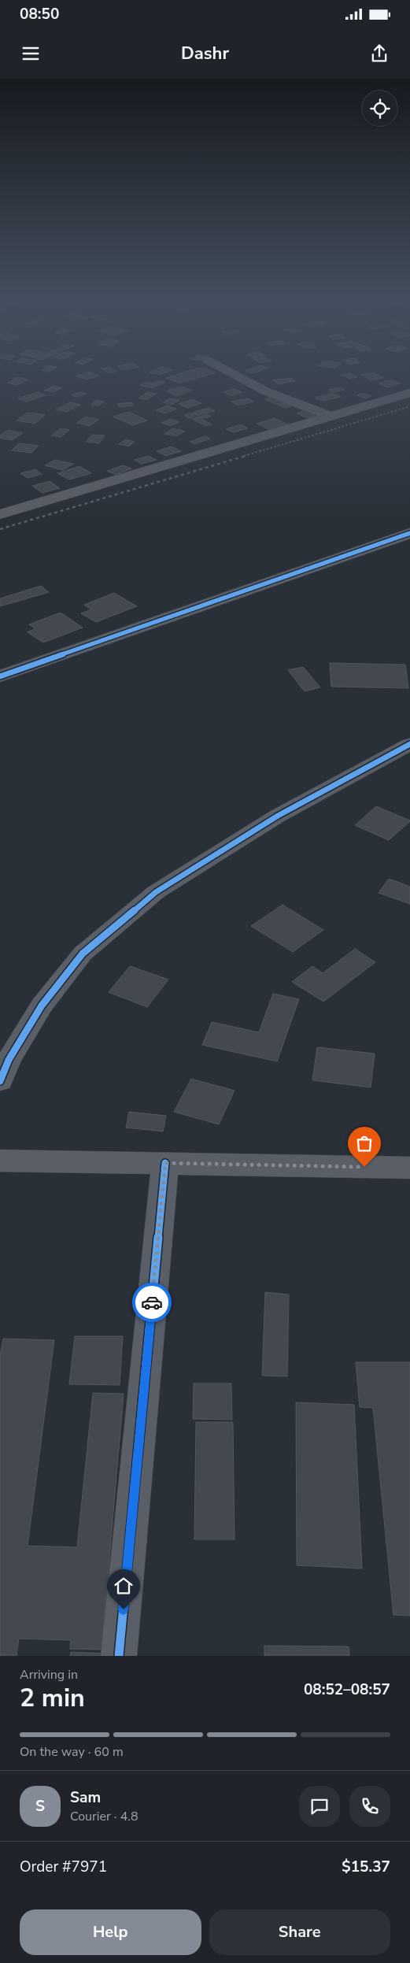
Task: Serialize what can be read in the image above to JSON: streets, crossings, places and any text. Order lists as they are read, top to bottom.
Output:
{
  "page": {
    "status": "08:50",
    "header": "Dashr",
    "heading": ["2 min", "Arriving in", "08:52–08:57"],
    "panel": [
      "Sam",
      "Courier · 4.8",
      "Order #7971",
      "$15.37"
    ],
    "bar": "On the way · 60 m",
    "round": "S",
    "buttons": ["Help", "Share"]
  }
}
